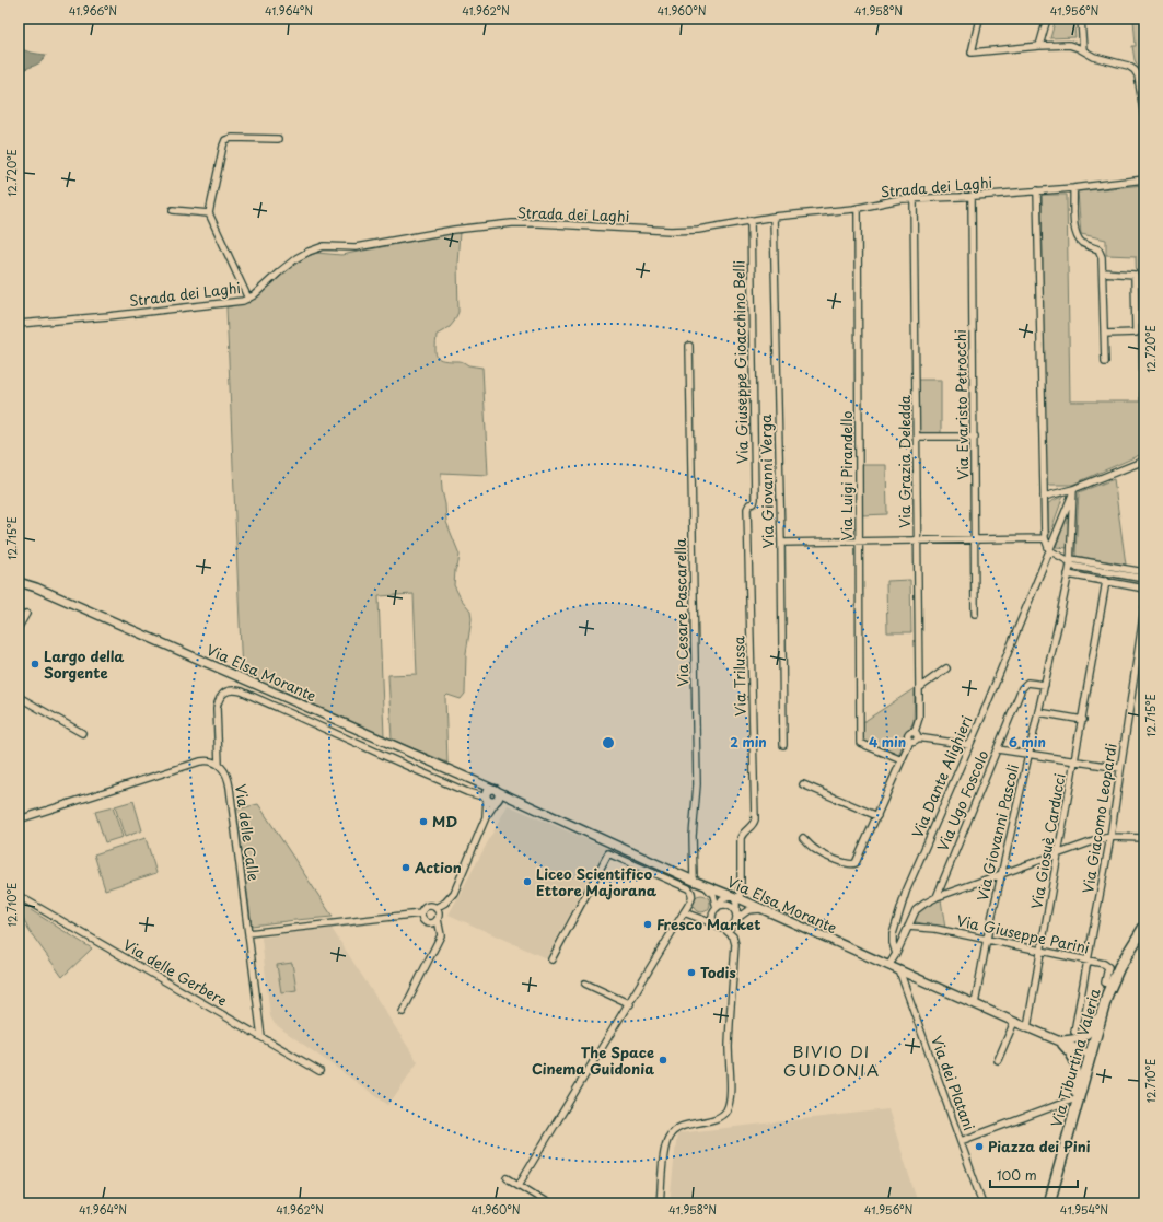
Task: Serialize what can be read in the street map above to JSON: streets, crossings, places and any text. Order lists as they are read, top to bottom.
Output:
{
  "streets": {
    "main road": ["Via Tiburtina Valeria"],
    "street": [
      "Strada dei Laghi",
      "Via Giuseppe Gioacchino Belli",
      "Via Evaristo Petrocchi",
      "Via Grazia Deledda",
      "Via Luigi Pirandello",
      "Via Giovanni Verga",
      "Via Cesare Pascarella",
      "Via Elsa Morante",
      "Via Trilussa",
      "Via Dante Alighieri",
      "Via Ugo Foscolo",
      "Via Giacomo Leopardi",
      "Via delle Calle",
      "Via Giovanni Pascoli",
      "Via Giosuè Carducci",
      "Via Giuseppe Parini",
      "Via delle Gerbere",
      "Via dei Platani"
    ]
  },
  "crossings": [
    ["Strada dei Laghi", "Via Giuseppe Gioacchino Belli"],
    ["Strada dei Laghi", "Via Evaristo Petrocchi"],
    ["Strada dei Laghi", "Via Grazia Deledda"],
    ["Strada dei Laghi", "Via Luigi Pirandello"],
    ["Strada dei Laghi", "Via Giovanni Verga"],
    ["Via Giuseppe Gioacchino Belli", "Via Trilussa"],
    ["Via Cesare Pascarella", "Via Elsa Morante"],
    ["Via Elsa Morante", "Via Trilussa"],
    ["Via Elsa Morante", "Via Giovanni Pascoli"],
    ["Via Elsa Morante", "Via Giosuè Carducci"],
    ["Via Elsa Morante", "Via Tiburtina Valeria"],
    ["Via Elsa Morante", "Via dei Platani"],
    ["Via Dante Alighieri", "Via Giovanni Pascoli"],
    ["Via Ugo Foscolo", "Via Giovanni Pascoli"],
    ["Via Giacomo Leopardi", "Via Giuseppe Parini"],
    ["Via delle Calle", "Via delle Gerbere"],
    ["Via Giovanni Pascoli", "Via Giuseppe Parini"],
    ["Via Giosuè Carducci", "Via Giuseppe Parini"],
    ["Via Giuseppe Parini", "Via Tiburtina Valeria"]
  ],
  "districts": ["BIVIO DI GUIDONIA"],
  "places": [
    "Largo della Sorgente",
    "MD",
    "Action",
    "Liceo Scientifico Ettore Majorana",
    "Fresco Market",
    "Todis",
    "The Space Cinema Guidonia",
    "Piazza dei Pini"
  ],
  "scale_bar": "100 m",
  "coordinates": [
    "41.966°N",
    "41.964°N",
    "41.962°N",
    "41.960°N",
    "41.958°N",
    "41.956°N",
    "12.720°E",
    "12.715°E",
    "12.710°E",
    "41.954°N"
  ],
  "rings": ["2 min", "4 min", "6 min"]
}
